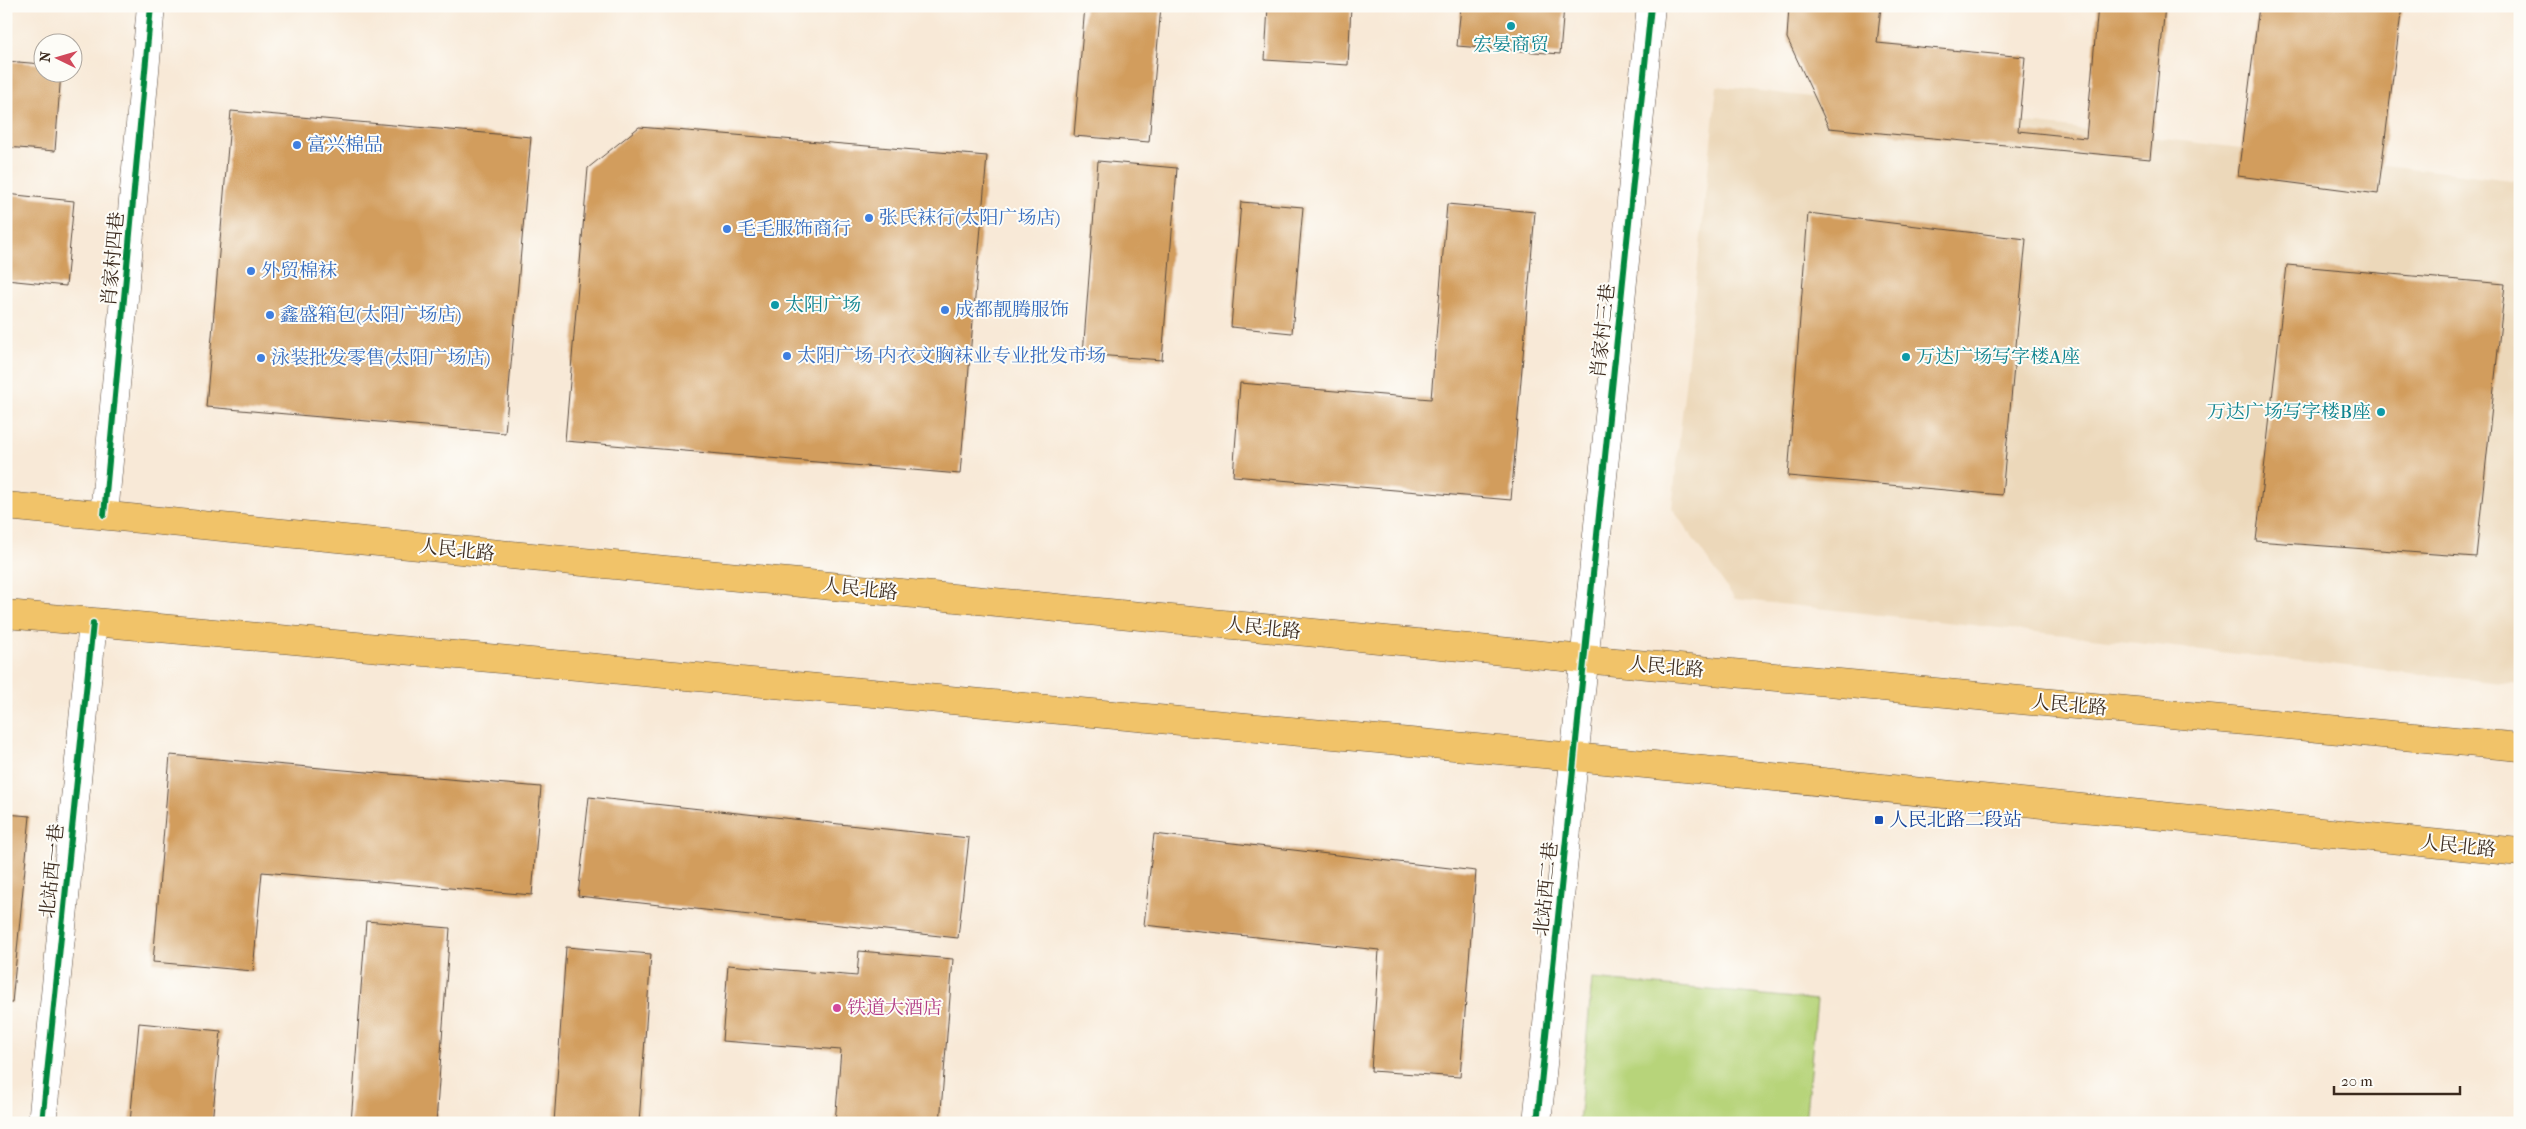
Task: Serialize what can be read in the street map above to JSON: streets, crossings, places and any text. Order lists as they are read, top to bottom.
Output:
{
  "streets": {
    "main road": ["人民北路"],
    "street": [
      "肖家村四巷",
      "肖家村三巷",
      "北站西一巷",
      "北站西二巷"
    ]
  },
  "crossings": [
    ["肖家村四巷", "人民北路"],
    ["肖家村三巷", "人民北路"],
    ["肖家村三巷", "北站西二巷"],
    ["人民北路", "北站西一巷"],
    ["人民北路", "北站西二巷"]
  ],
  "places": {
    "other": [
      "宏晏商贸",
      "富兴棉品",
      "张氏袜行(太阳广场店)",
      "毛毛服饰商行",
      "外贸棉袜",
      "太阳广场",
      "成都靓腾服饰",
      "鑫盛箱包(太阳广场店)",
      "太阳广场-内衣文胸袜业专业批发市场",
      "万达广场写字楼A座",
      "泳装批发零售(太阳广场店)",
      "万达广场写字楼B座",
      "铁道大酒店"
    ],
    "transit": ["人民北路二段站"]
  },
  "scale_bar": "20 m",
  "north": "left"
}
